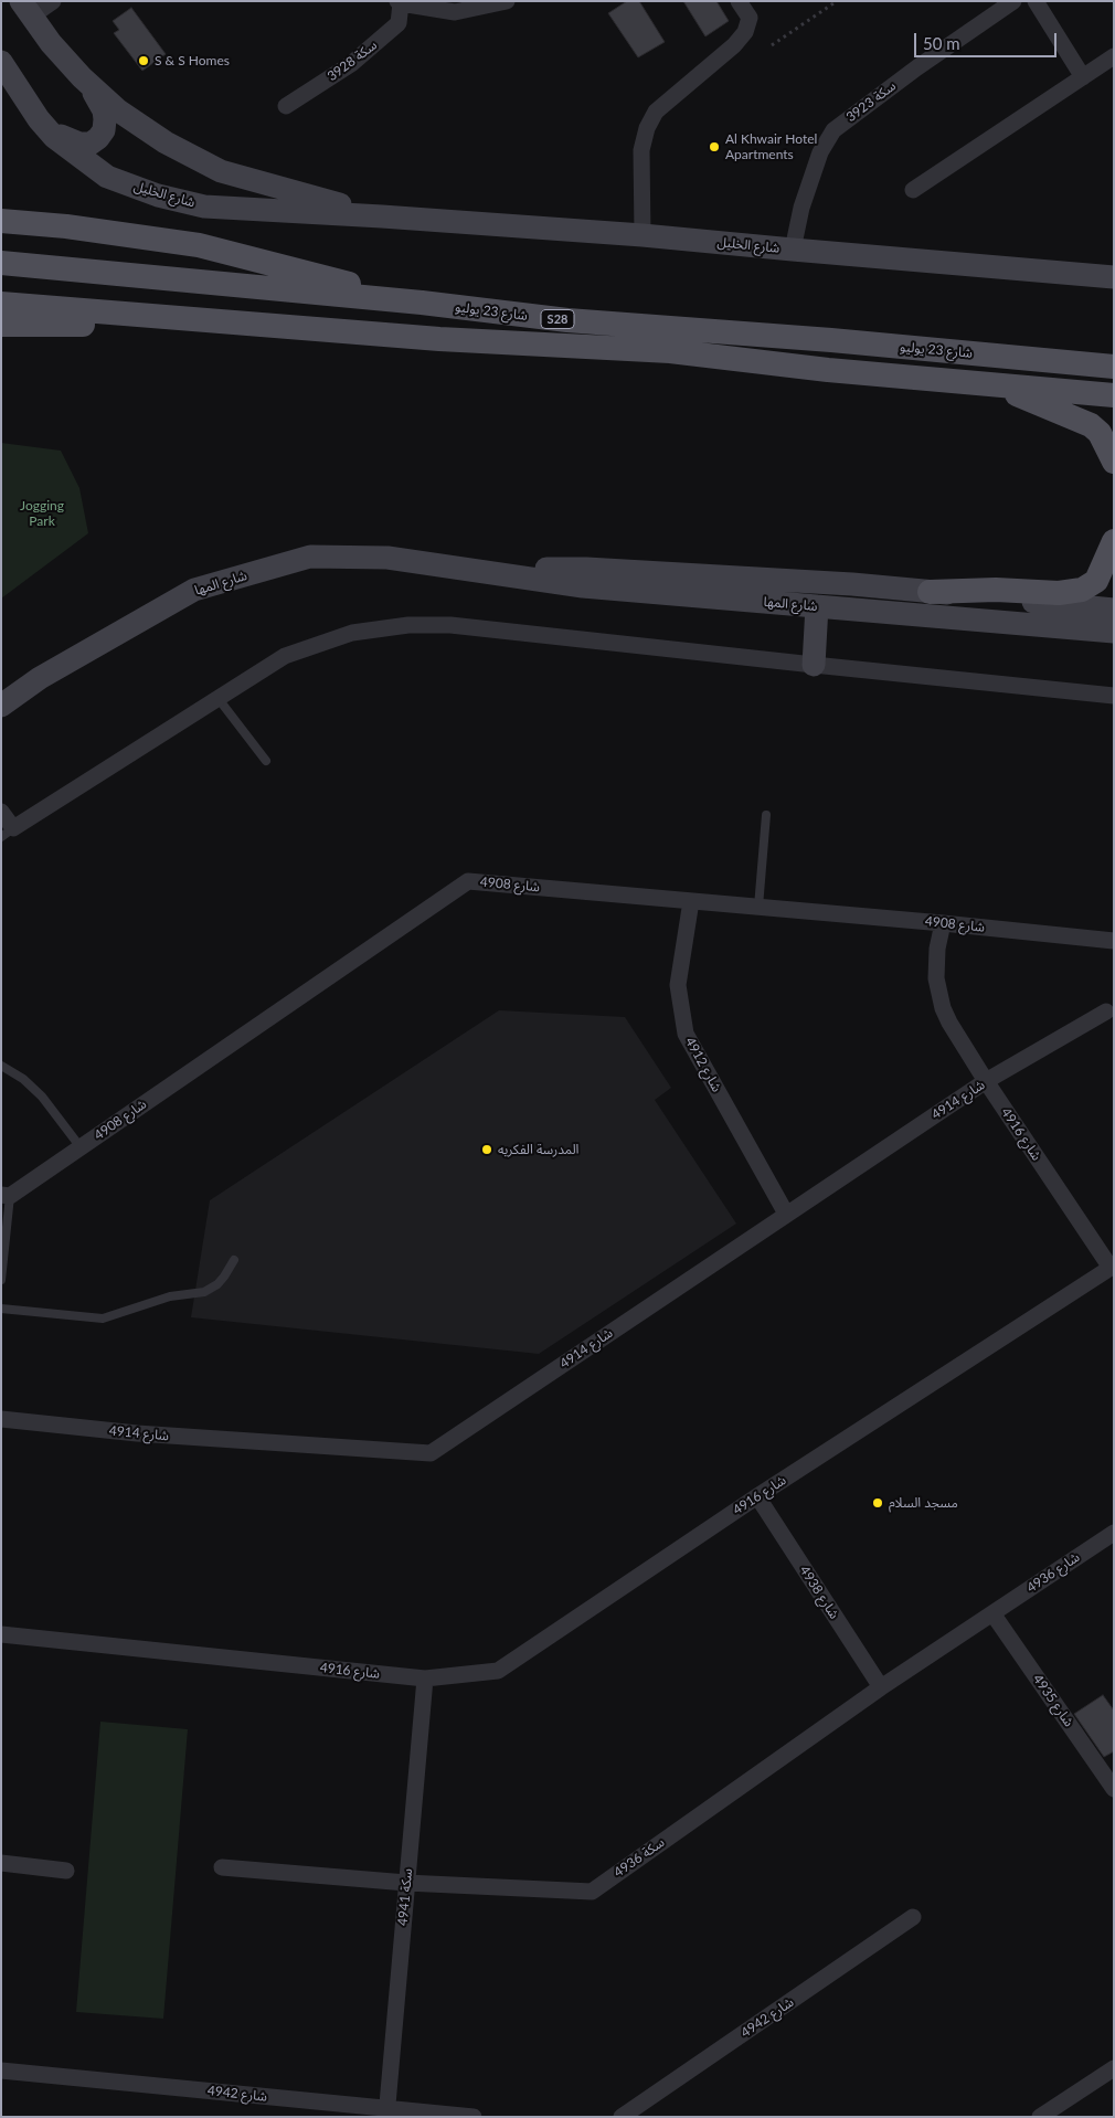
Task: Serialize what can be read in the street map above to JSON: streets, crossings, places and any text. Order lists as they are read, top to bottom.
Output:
{
  "streets": {
    "main road": ["شارع 23 يوليو", "S28"],
    "street": [
      "سكة 3928",
      "سكة 3923",
      "شارع الخليل",
      "شارع المها",
      "4908 شارع",
      "4912 شارع",
      "4914 شارع",
      "4916 شارع",
      "4936 شارع",
      "شارع 4938",
      "4935 شارع",
      "سكة 4936",
      "سكة 4941",
      "4942 شارع"
    ]
  },
  "crossings": [
    ["سكة 3923", "شارع الخليل"],
    ["4908 شارع", "4912 شارع"],
    ["4908 شارع", "4916 شارع"],
    ["4912 شارع", "4914 شارع"],
    ["4914 شارع", "4916 شارع"],
    ["4916 شارع", "شارع 4938"],
    ["4916 شارع", "سكة 4941"],
    ["4936 شارع", "4935 شارع"],
    ["4936 شارع", "سكة 4936"],
    ["شارع 4938", "سكة 4936"],
    ["4935 شارع", "سكة 4936"],
    ["سكة 4936", "سكة 4941"],
    ["سكة 4941", "4942 شارع"]
  ],
  "parks": ["Jogging Park"],
  "places": [
    "S & S Homes",
    "Al Khwair Hotel Apartments",
    "المدرسة الفكريه",
    "مسجد السلام"
  ],
  "scale_bar": "50 m"
}
